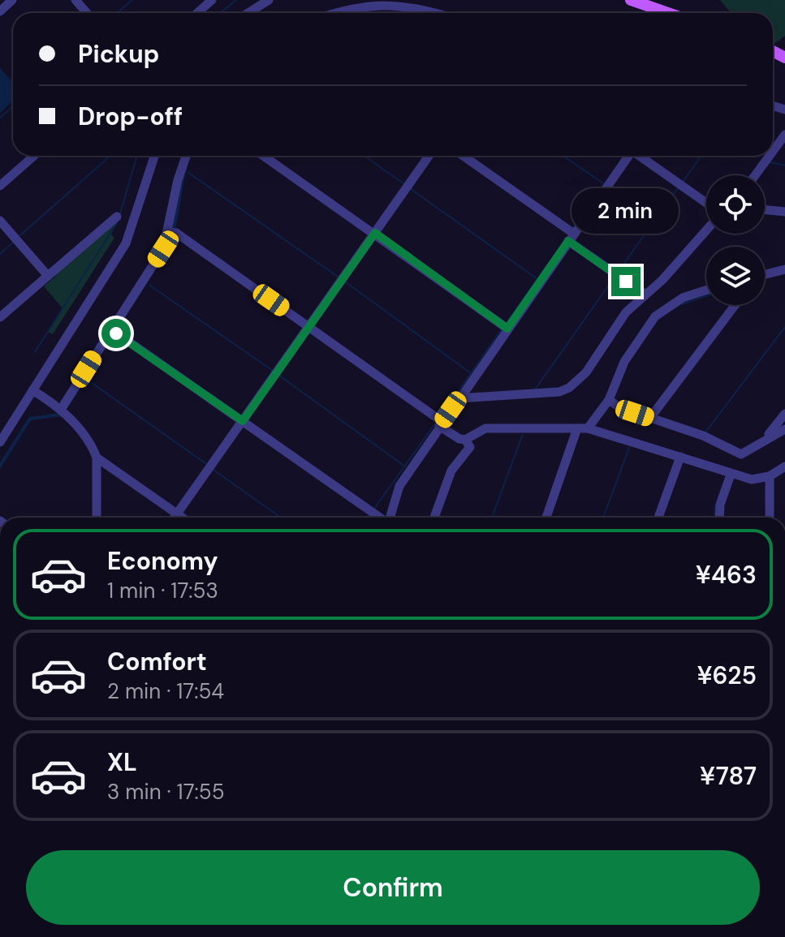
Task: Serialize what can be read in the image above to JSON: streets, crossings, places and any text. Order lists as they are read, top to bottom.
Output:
{
  "page": {
    "banner": ["Pickup", "Drop-off"],
    "bubble": "2 min",
    "list": [
      {
        "name": "Economy",
        "note": "1 min · 17:53",
        "value": "¥463"
      },
      {
        "name": "Comfort",
        "note": "2 min · 17:54",
        "value": "¥625"
      },
      {
        "name": "XL",
        "note": "3 min · 17:55",
        "value": "¥787"
      }
    ],
    "buttons": "Confirm"
  }
}
